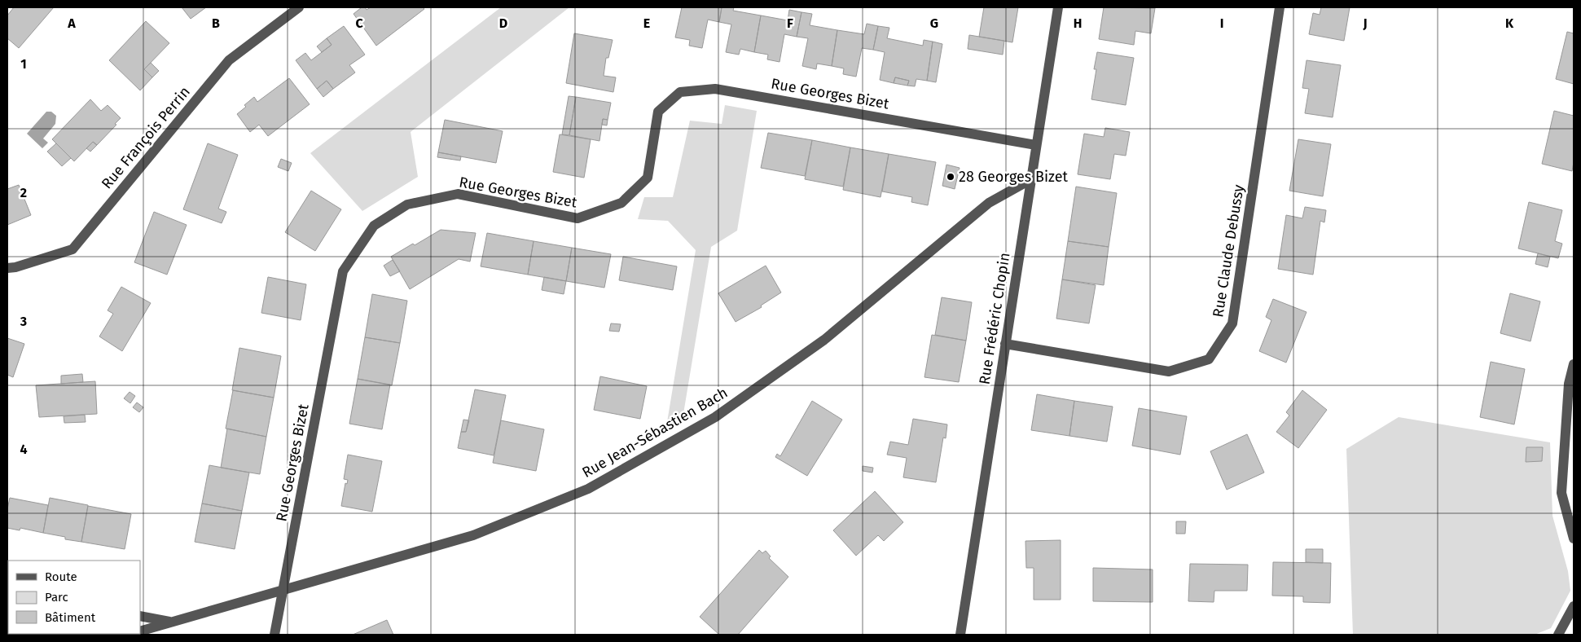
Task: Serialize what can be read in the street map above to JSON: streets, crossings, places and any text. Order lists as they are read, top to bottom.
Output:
{
  "streets": {
    "street": [
      "Rue Georges Bizet",
      "Rue François Perrin",
      "Rue Claude Debussy",
      "Rue Frédéric Chopin",
      "Rue Jean-Sébastien Bach"
    ]
  },
  "crossings": [
    ["Rue Georges Bizet", "Rue Frédéric Chopin"],
    ["Rue Georges Bizet", "Rue Jean-Sébastien Bach"],
    ["Rue Claude Debussy", "Rue Frédéric Chopin"],
    ["Rue Frédéric Chopin", "Rue Jean-Sébastien Bach"]
  ],
  "places": ["28 Georges Bizet"],
  "legend": ["Route", "Parc", "Bâtiment"],
  "grid": {
    "columns": [
      "A",
      "B",
      "C",
      "D",
      "E",
      "F",
      "G",
      "H",
      "I",
      "J",
      "K"
    ],
    "rows": [
      "1",
      "2",
      "3",
      "4"
    ]
  }
}
